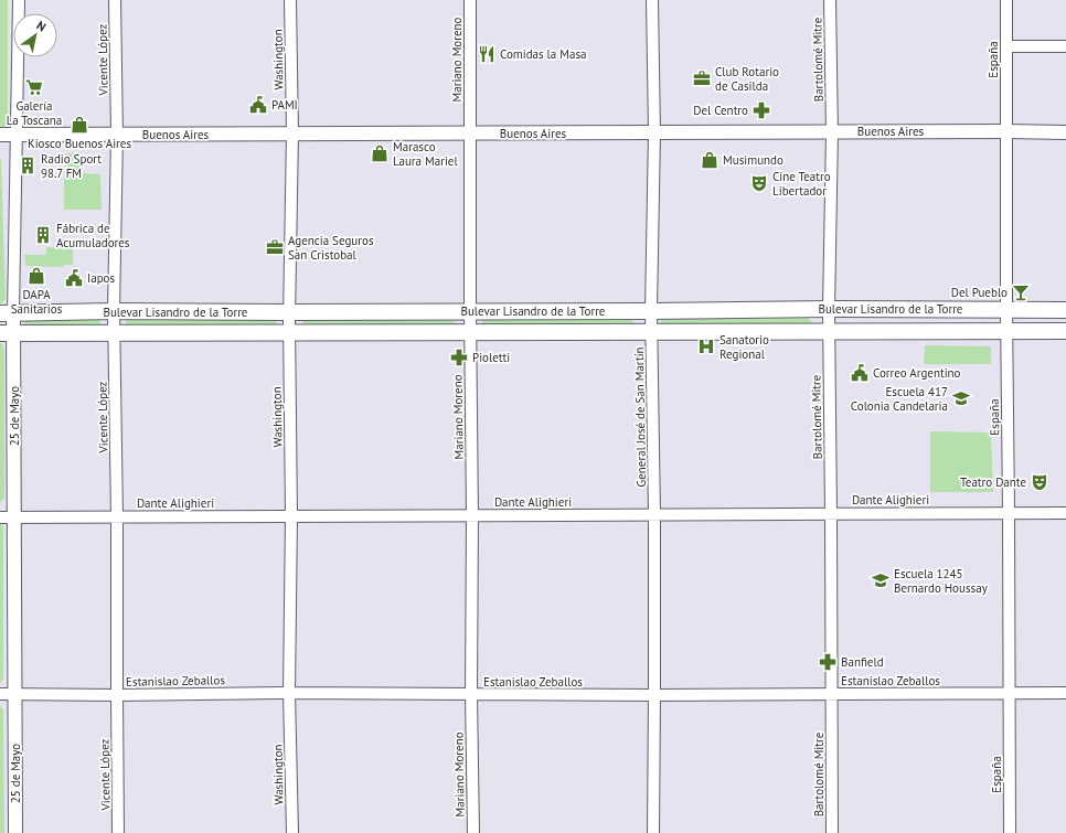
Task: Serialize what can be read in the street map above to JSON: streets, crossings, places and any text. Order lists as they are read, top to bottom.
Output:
{
  "streets": {
    "main road": ["Bulevar Lisandro de la Torre"],
    "street": [
      "Vicente López",
      "Washington",
      "Mariano Moreno",
      "Bartolomé Mitre",
      "España",
      "Buenos Aires",
      "25 de Mayo",
      "General José de San Martín",
      "Dante Alighieri",
      "Estanislao Zeballos"
    ]
  },
  "crossings": [
    ["Vicente López", "Buenos Aires"],
    ["Vicente López", "Bulevar Lisandro de la Torre"],
    ["Vicente López", "Dante Alighieri"],
    ["Vicente López", "Estanislao Zeballos"],
    ["Washington", "Buenos Aires"],
    ["Washington", "Bulevar Lisandro de la Torre"],
    ["Washington", "Dante Alighieri"],
    ["Washington", "Estanislao Zeballos"],
    ["Mariano Moreno", "Buenos Aires"],
    ["Mariano Moreno", "Bulevar Lisandro de la Torre"],
    ["Mariano Moreno", "Dante Alighieri"],
    ["Mariano Moreno", "Estanislao Zeballos"],
    ["Bartolomé Mitre", "Buenos Aires"],
    ["Bartolomé Mitre", "Bulevar Lisandro de la Torre"],
    ["Bartolomé Mitre", "Dante Alighieri"],
    ["Bartolomé Mitre", "Estanislao Zeballos"],
    ["España", "Buenos Aires"],
    ["España", "Bulevar Lisandro de la Torre"],
    ["España", "Dante Alighieri"],
    ["España", "Estanislao Zeballos"],
    ["Buenos Aires", "25 de Mayo"],
    ["Buenos Aires", "General José de San Martín"],
    ["Bulevar Lisandro de la Torre", "25 de Mayo"],
    ["Bulevar Lisandro de la Torre", "General José de San Martín"],
    ["25 de Mayo", "Dante Alighieri"],
    ["25 de Mayo", "Estanislao Zeballos"],
    ["General José de San Martín", "Dante Alighieri"],
    ["General José de San Martín", "Estanislao Zeballos"]
  ],
  "places": {
    "restaurant": ["Comidas la Masa"],
    "office": ["Club Rotario de Casilda", "Agencia Seguros San Cristobal"],
    "supermarket": ["Galería La Toscana"],
    "public building": ["PAMI", "Iapos", "Correo Argentino"],
    "pharmacy": ["Del Centro", "Pioletti", "Banfield"],
    "shop": [
      "Kiosco Buenos Aires",
      "Marasco Laura Mariel",
      "Musimundo",
      "DAPA Sanitarios"
    ],
    "building": ["Radio Sport 98.7 FM", "Fábrica de Acumuladores"],
    "theatre": ["Cine Teatro Libertador", "Teatro Dante"],
    "bar": ["Del Pueblo"],
    "hospital": ["Sanatorio Regional"],
    "school or university": ["Escuela 417 Colonia Candelaria", "Escuela 1245 Bernardo Houssay"]
  },
  "north": "top right"
}
